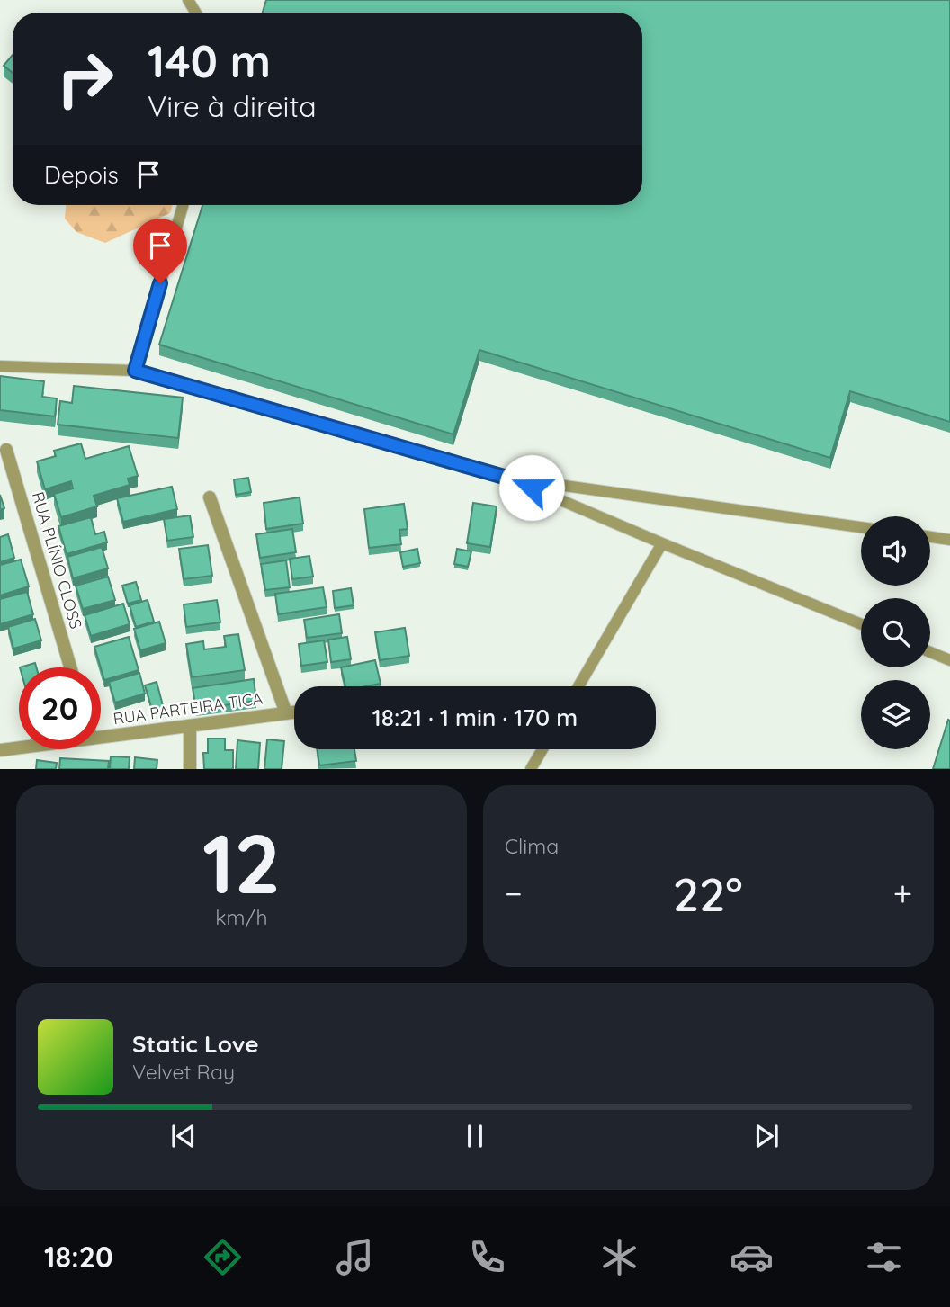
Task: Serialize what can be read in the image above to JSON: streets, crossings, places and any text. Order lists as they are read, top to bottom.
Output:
{
  "streets": {
    "street": ["RUA PLÍNIO CLOSS", "RUA PARTEIRA TICA"]
  },
  "page": {
    "turn": ["140 m", "Vire à direita"],
    "then": "Depois",
    "limit": "20",
    "trip": "18:21 · 1 min · 170 m",
    "tile": [
      ["12", "km/h"],
      "Clima"
    ],
    "heat": ["−", "22°", "+"],
    "song": ["Static Love", "Velvet Ray"],
    "tabs": "18:20"
  }
}
